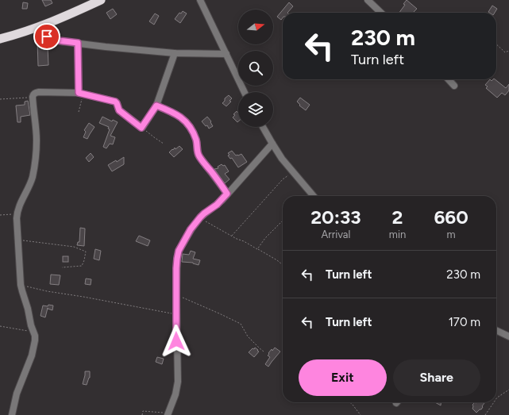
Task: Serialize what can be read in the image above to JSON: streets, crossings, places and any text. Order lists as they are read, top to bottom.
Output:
{
  "north": "right",
  "page": {
    "turn": ["230 m", "Turn left"],
    "eta": [
      "20:33",
      "Arrival",
      "2",
      "min",
      "660",
      "m"
    ],
    "list": [
      {
        "name": "Turn left",
        "value": "230 m"
      },
      {
        "name": "Turn left",
        "value": "170 m"
      }
    ],
    "buttons": ["Exit", "Share"]
  }
}
